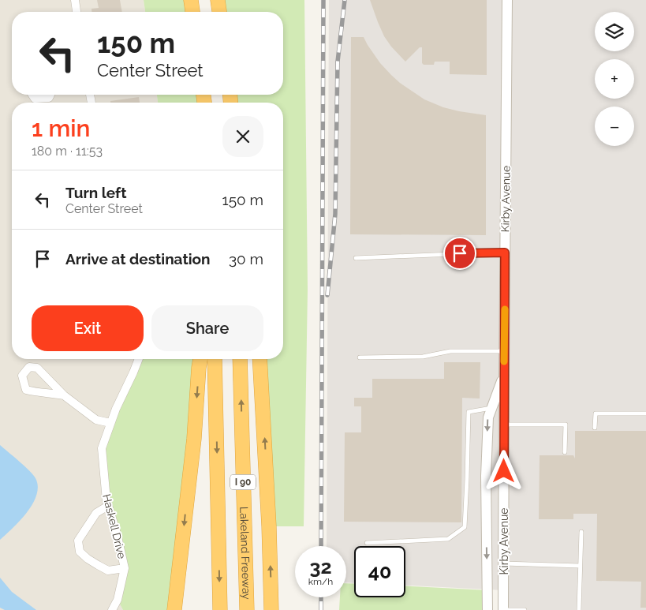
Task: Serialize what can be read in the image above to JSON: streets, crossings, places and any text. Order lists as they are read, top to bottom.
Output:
{
  "streets": {
    "highway": ["I 90", "Lakeland Freeway"],
    "street": ["Kirby Avenue", "Haskell Drive"]
  },
  "page": {
    "map_buttons": ["+", "−"],
    "turn": ["150 m", "Center Street"],
    "heading": ["1 min", "180 m · 11:53"],
    "list": [
      {
        "name": "Turn left",
        "note": "Center Street",
        "value": "150 m"
      },
      {
        "name": "Arrive at destination",
        "value": "30 m"
      }
    ],
    "buttons": ["Exit", "Share"],
    "speed": "32 km/h",
    "limit": "40"
  }
}
